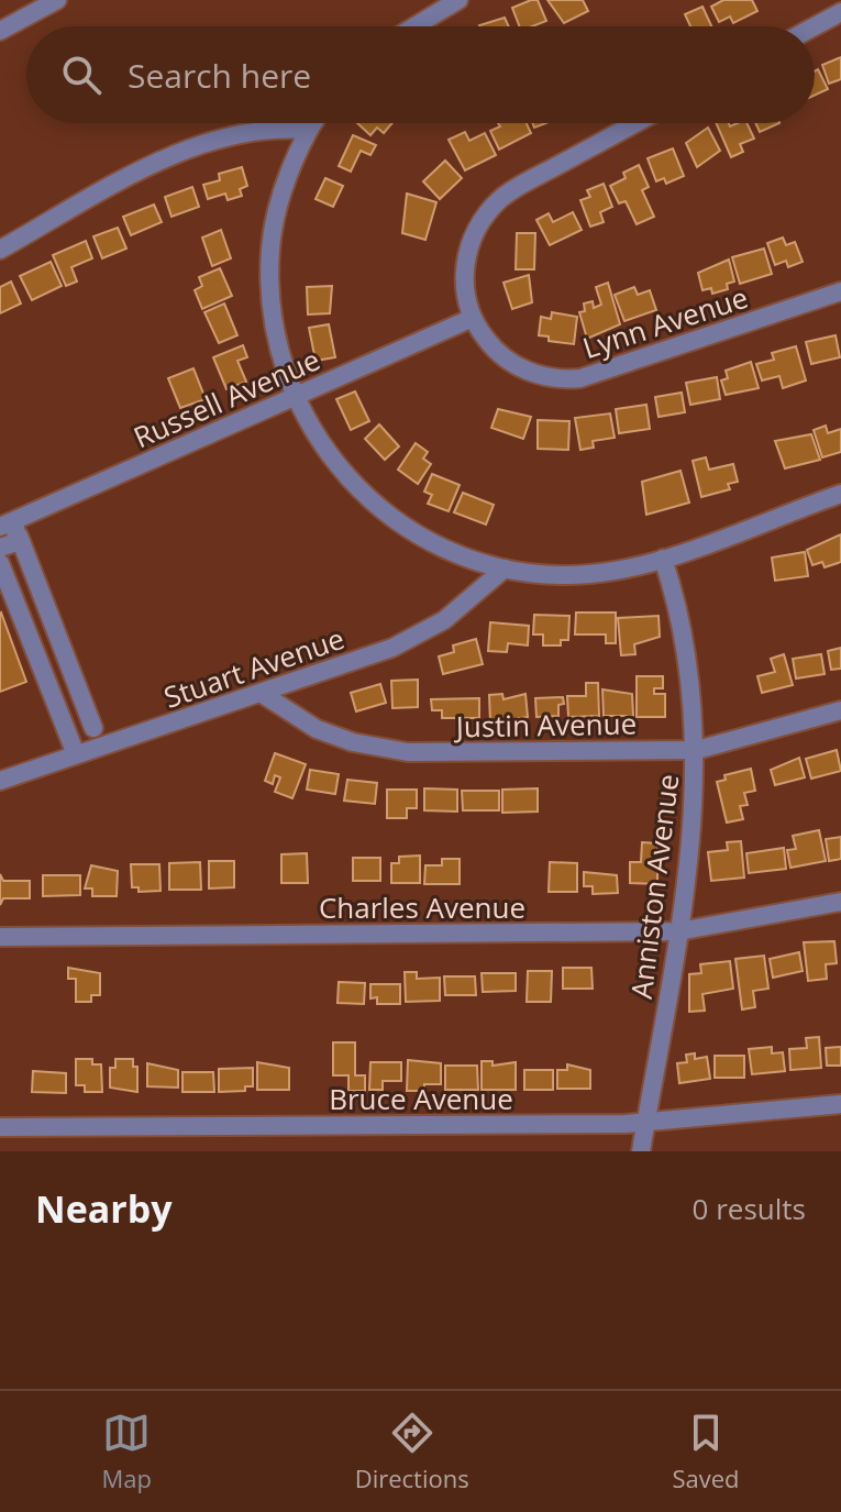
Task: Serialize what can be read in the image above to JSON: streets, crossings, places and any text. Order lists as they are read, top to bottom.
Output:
{
  "streets": {
    "street": [
      "Lynn Avenue",
      "Russell Avenue",
      "Stuart Avenue",
      "Justin Avenue",
      "Anniston Avenue",
      "Charles Avenue",
      "Bruce Avenue"
    ]
  },
  "crossings": [
    ["Lynn Avenue", "Russell Avenue"],
    ["Stuart Avenue", "Justin Avenue"],
    ["Justin Avenue", "Anniston Avenue"],
    ["Anniston Avenue", "Charles Avenue"],
    ["Anniston Avenue", "Bruce Avenue"]
  ],
  "page": {
    "search": "Search here",
    "heading": ["Nearby", "0 results"],
    "nav": ["Map", "Directions", "Saved"]
  }
}
